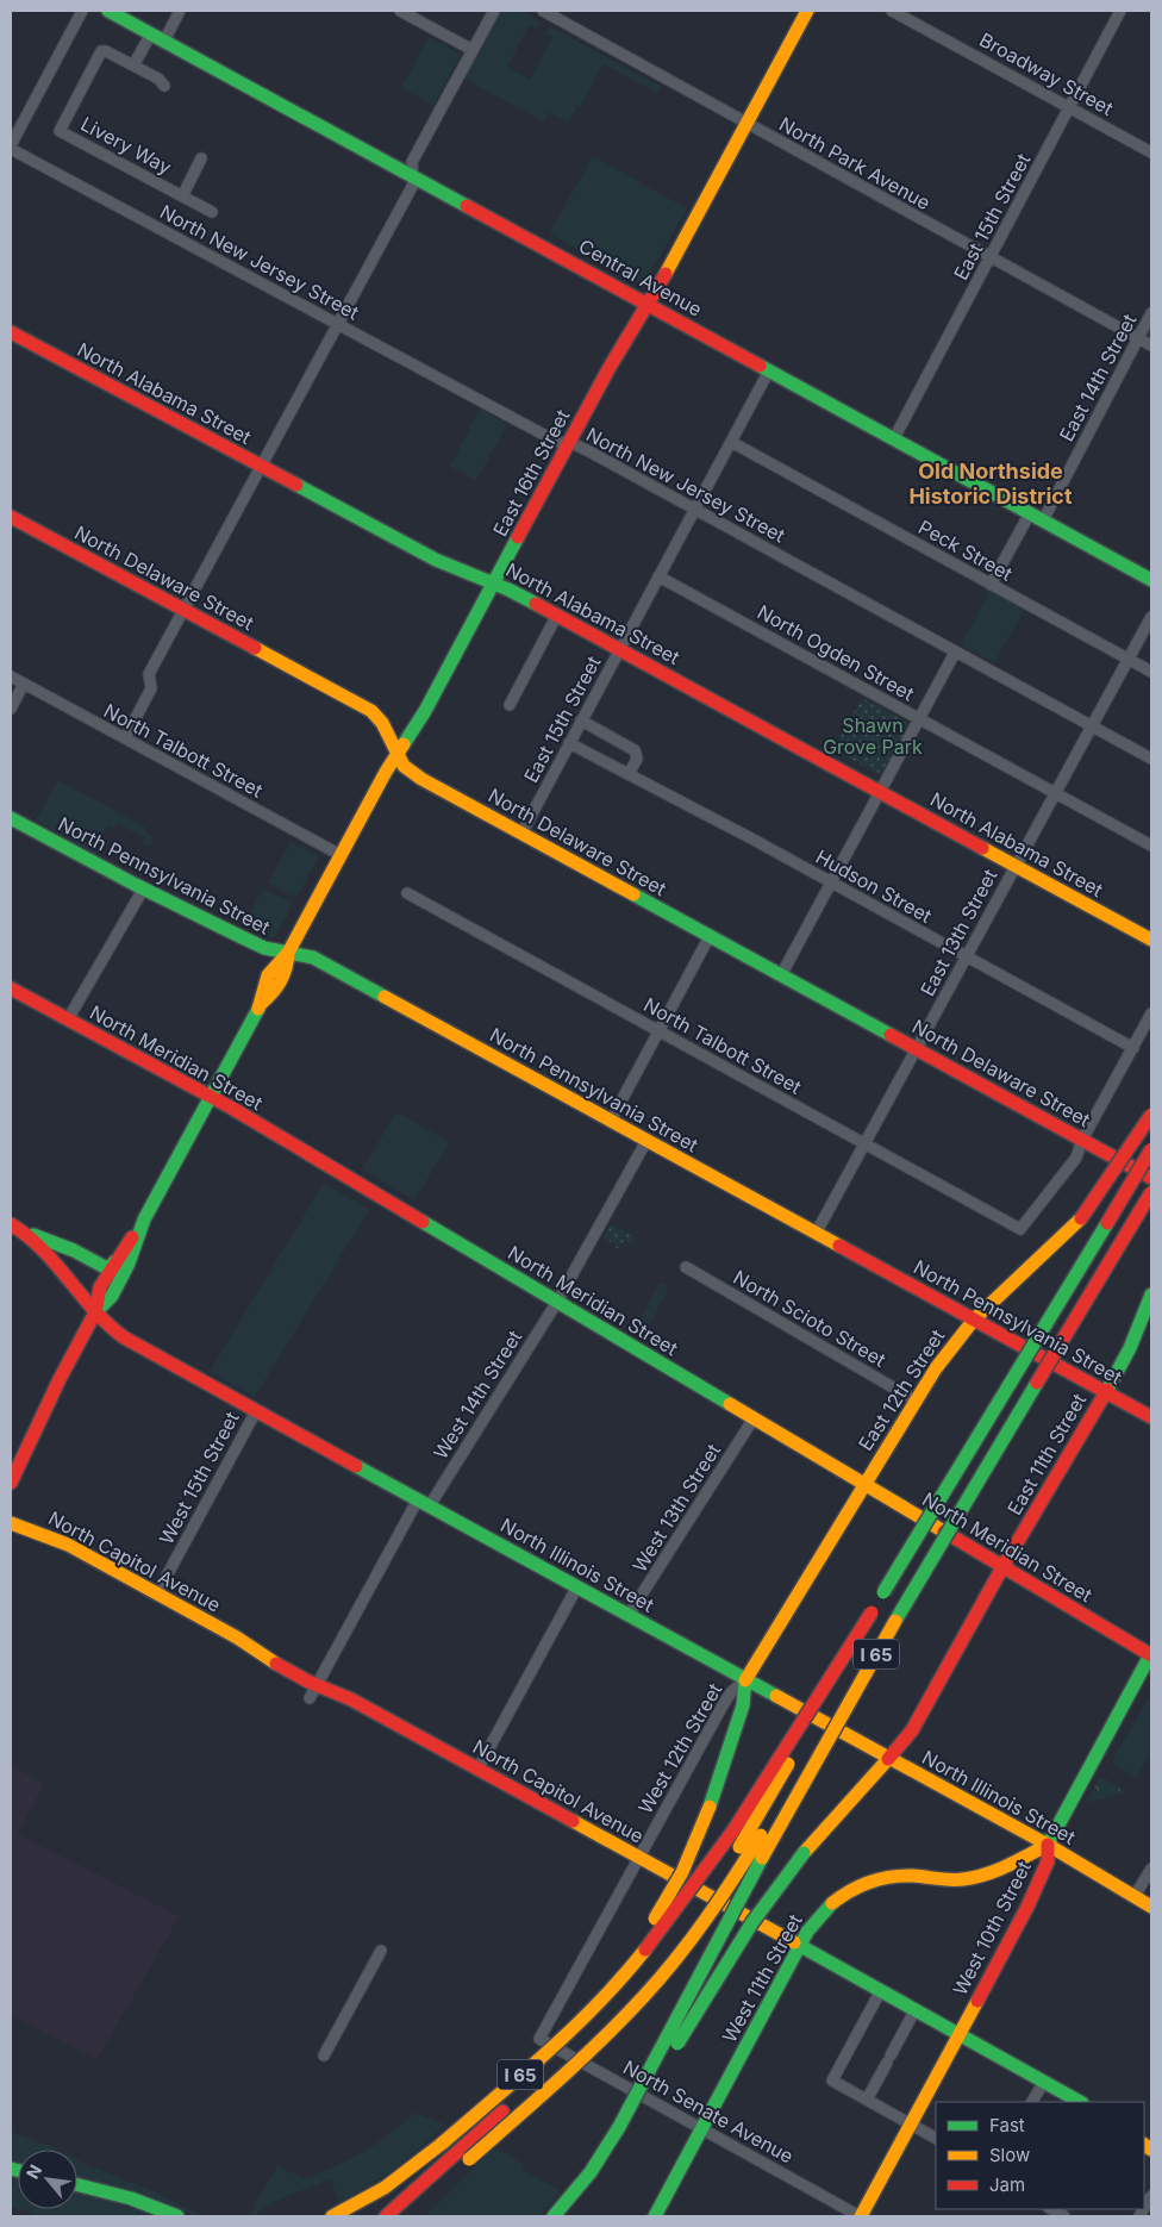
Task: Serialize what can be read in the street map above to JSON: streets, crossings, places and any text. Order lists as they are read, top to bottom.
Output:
{
  "streets": {
    "main road": [
      "Central Avenue",
      "North Alabama Street",
      "East 16th Street",
      "North Delaware Street",
      "North Pennsylvania Street",
      "North Meridian Street",
      "East 12th Street",
      "East 11th Street",
      "North Capitol Avenue",
      "North Illinois Street",
      "I 65",
      "West 12th Street",
      "West 10th Street",
      "West 11th Street"
    ],
    "street": [
      "Broadway Street",
      "Livery Way",
      "North Park Avenue",
      "East 15th Street",
      "North New Jersey Street",
      "East 14th Street",
      "Peck Street",
      "North Ogden Street",
      "North Talbott Street",
      "Hudson Street",
      "East 13th Street",
      "North Scioto Street",
      "West 14th Street",
      "West 15th Street",
      "West 13th Street",
      "North Senate Avenue"
    ]
  },
  "crossings": [
    ["Broadway Street", "East 15th Street"],
    ["North Park Avenue", "East 15th Street"],
    ["North Park Avenue", "East 14th Street"],
    ["North Park Avenue", "East 16th Street"],
    ["East 15th Street", "North New Jersey Street"],
    ["East 15th Street", "Central Avenue"],
    ["East 15th Street", "North Alabama Street"],
    ["East 15th Street", "Peck Street"],
    ["East 15th Street", "North Delaware Street"],
    ["East 15th Street", "North Ogden Street"],
    ["East 15th Street", "Hudson Street"],
    ["North New Jersey Street", "East 16th Street"],
    ["North New Jersey Street", "East 13th Street"],
    ["Central Avenue", "East 14th Street"],
    ["Central Avenue", "East 16th Street"],
    ["North Alabama Street", "East 16th Street"],
    ["North Alabama Street", "East 13th Street"],
    ["East 16th Street", "North Delaware Street"],
    ["East 16th Street", "North Talbott Street"],
    ["East 16th Street", "North Pennsylvania Street"],
    ["East 16th Street", "North Meridian Street"],
    ["Peck Street", "East 13th Street"],
    ["North Delaware Street", "North Talbott Street"],
    ["North Delaware Street", "East 13th Street"],
    ["North Ogden Street", "East 13th Street"],
    ["North Talbott Street", "East 13th Street"],
    ["North Pennsylvania Street", "East 13th Street"],
    ["North Pennsylvania Street", "East 12th Street"],
    ["North Pennsylvania Street", "East 11th Street"],
    ["Hudson Street", "East 13th Street"],
    ["North Meridian Street", "East 12th Street"],
    ["North Meridian Street", "West 14th Street"],
    ["North Meridian Street", "East 11th Street"],
    ["North Meridian Street", "West 13th Street"],
    ["North Meridian Street", "West 12th Street"],
    ["North Meridian Street", "West 10th Street"],
    ["North Scioto Street", "East 12th Street"],
    ["East 12th Street", "West 12th Street"],
    ["West 14th Street", "North Capitol Avenue"],
    ["West 14th Street", "North Illinois Street"],
    ["West 15th Street", "North Capitol Avenue"],
    ["West 15th Street", "North Illinois Street"],
    ["West 13th Street", "North Illinois Street"],
    ["North Capitol Avenue", "West 12th Street"],
    ["North Capitol Avenue", "West 10th Street"],
    ["North Capitol Avenue", "West 11th Street"],
    ["North Illinois Street", "West 12th Street"],
    ["North Illinois Street", "West 10th Street"],
    ["North Illinois Street", "West 11th Street"],
    ["West 12th Street", "North Senate Avenue"],
    ["West 10th Street", "West 11th Street"],
    ["West 10th Street", "North Senate Avenue"],
    ["West 11th Street", "North Senate Avenue"]
  ],
  "districts": ["Old Northside Historic District"],
  "parks": ["Shawn Grove Park"],
  "legend": ["Fast", "Slow", "Jam"],
  "north": "top left"
}
